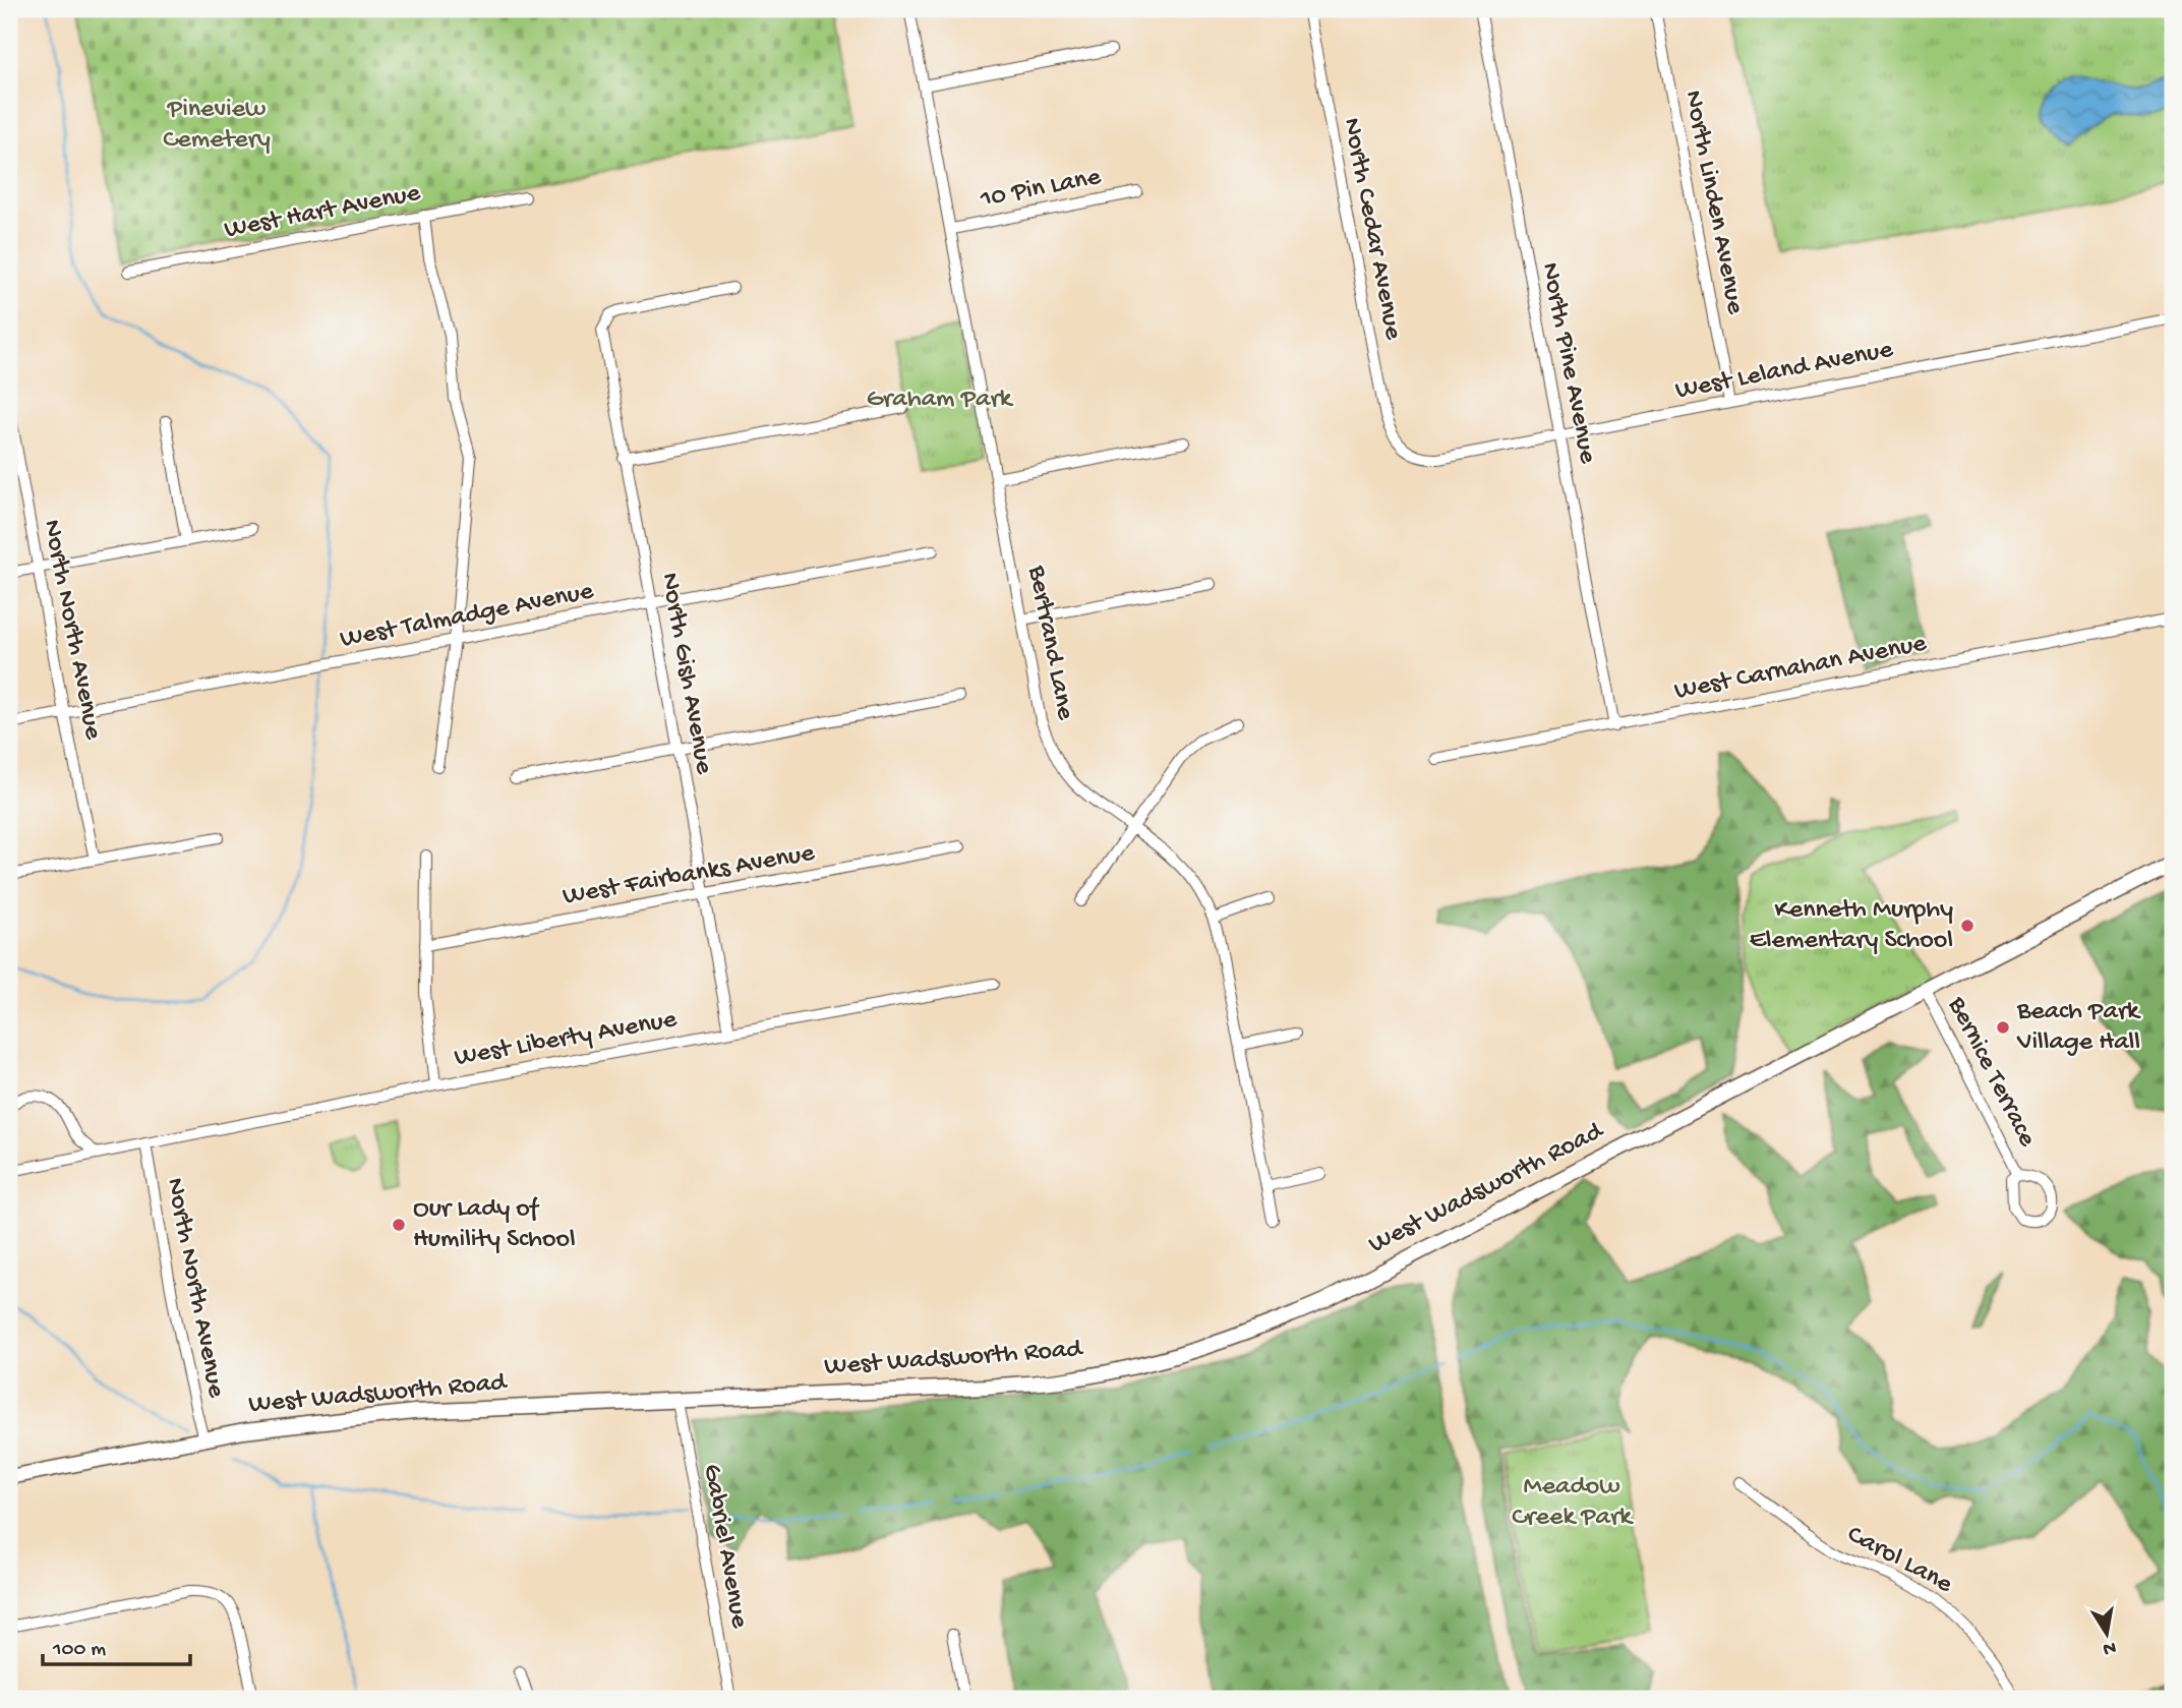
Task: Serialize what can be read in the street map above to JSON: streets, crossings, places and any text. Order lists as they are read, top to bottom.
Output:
{
  "streets": {
    "main road": ["West Wadsworth Road"],
    "street": [
      "10 Pin Lane",
      "North Linden Avenue",
      "West Hart Avenue",
      "North Cedar Avenue",
      "North Pine Avenue",
      "West Leland Avenue",
      "West Talmadge Avenue",
      "North North Avenue",
      "Bertrand Lane",
      "West Carnahan Avenue",
      "North Gish Avenue",
      "West Fairbanks Avenue",
      "West Liberty Avenue",
      "Bernice Terrace",
      "Gabriel Avenue",
      "Carol Lane"
    ]
  },
  "crossings": [
    ["10 Pin Lane", "Bertrand Lane"],
    ["North Linden Avenue", "West Leland Avenue"],
    ["North Cedar Avenue", "West Leland Avenue"],
    ["North Pine Avenue", "West Leland Avenue"],
    ["North Pine Avenue", "West Carnahan Avenue"],
    ["West Talmadge Avenue", "North North Avenue"],
    ["West Talmadge Avenue", "North Gish Avenue"],
    ["North North Avenue", "West Liberty Avenue"],
    ["North North Avenue", "West Wadsworth Road"],
    ["North Gish Avenue", "West Fairbanks Avenue"],
    ["North Gish Avenue", "West Liberty Avenue"],
    ["Bernice Terrace", "West Wadsworth Road"],
    ["West Wadsworth Road", "Gabriel Avenue"]
  ],
  "parks": ["Pineview Cemetery", "Graham Park", "Meadow Creek Park"],
  "places": ["Kenneth Murphy Elementary School", "Beach Park Village Hall", "Our Lady of Humility School"],
  "scale_bar": "100 m",
  "north": "bottom"
}
